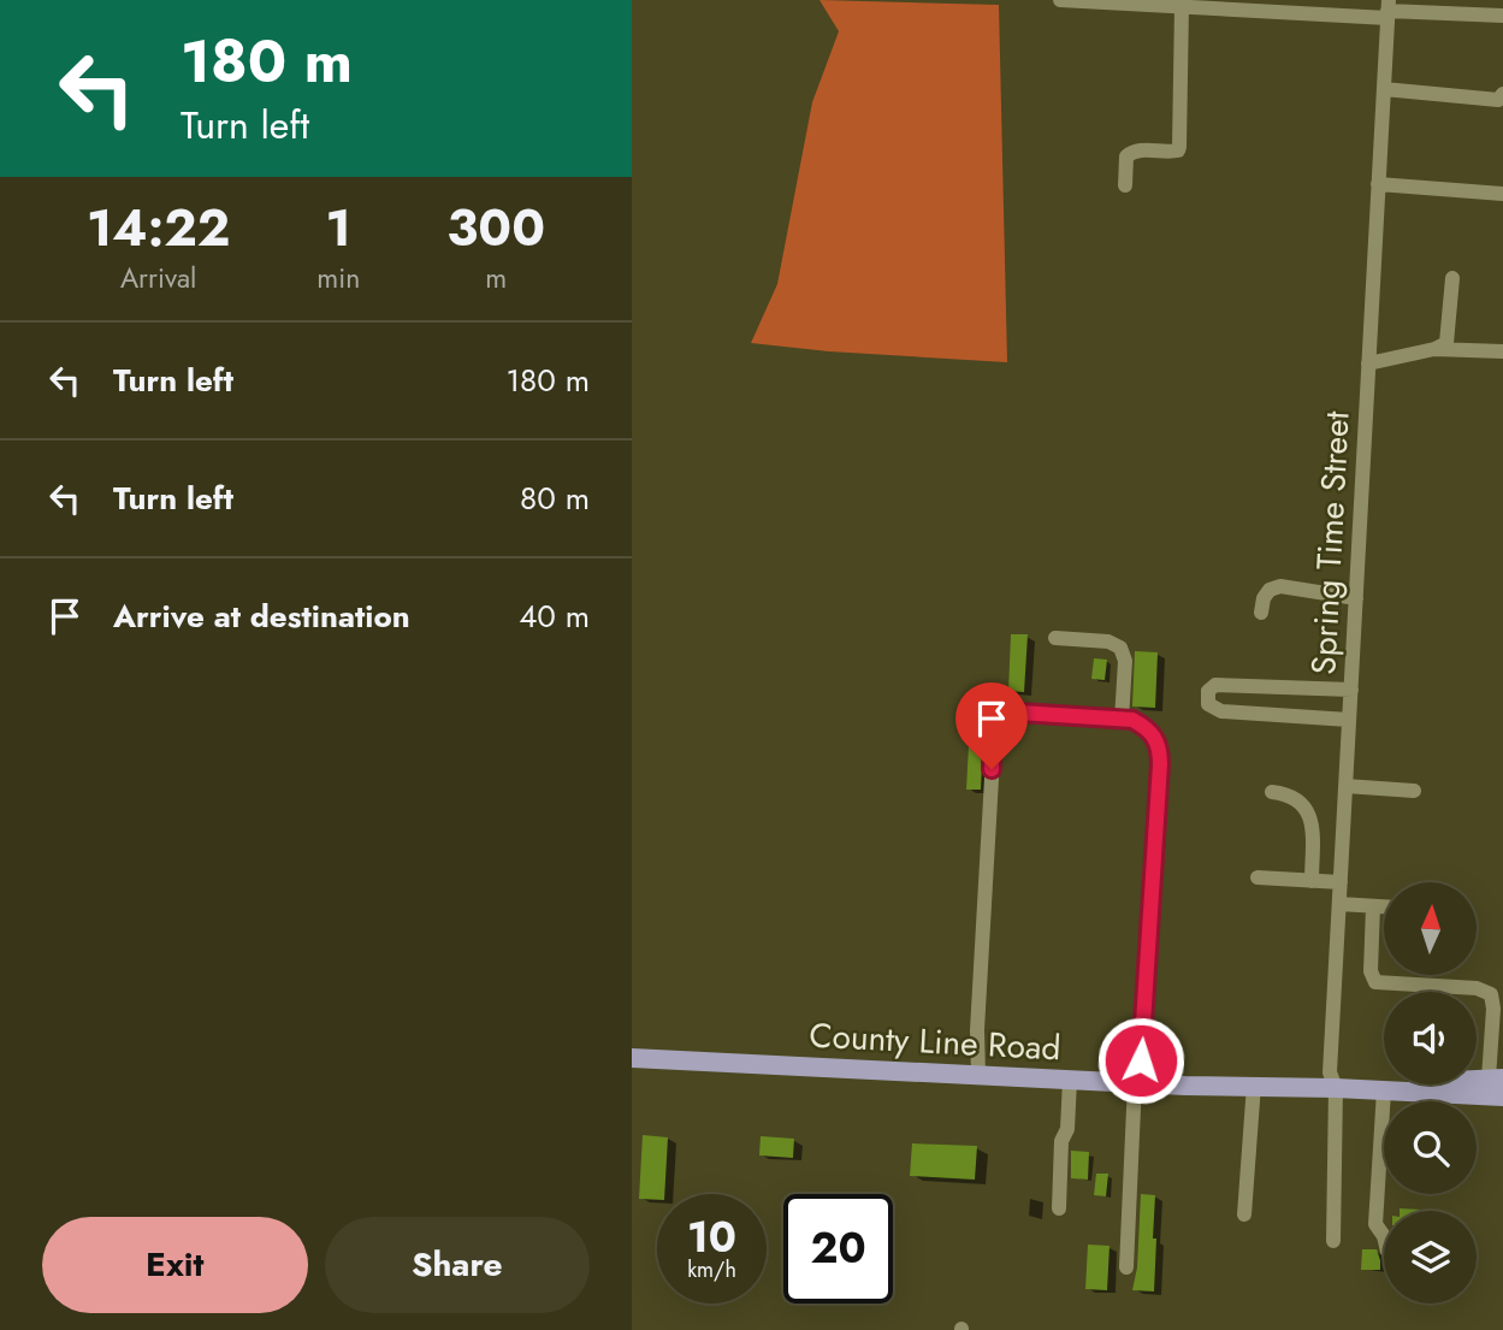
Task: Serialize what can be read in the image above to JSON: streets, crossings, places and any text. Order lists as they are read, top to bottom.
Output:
{
  "streets": {
    "main road": ["County Line Road"],
    "street": ["Spring Time Street"]
  },
  "crossings": [
    ["Spring Time Street", "County Line Road"]
  ],
  "north": "top",
  "page": {
    "turn": ["180 m", "Turn left"],
    "eta": [
      "14:22",
      "Arrival",
      "1",
      "min",
      "300",
      "m"
    ],
    "list": [
      {
        "name": "Turn left",
        "value": "180 m"
      },
      {
        "name": "Turn left",
        "value": "80 m"
      },
      {
        "name": "Arrive at destination",
        "value": "40 m"
      }
    ],
    "speed": "10 km/h",
    "limit": "20",
    "buttons": ["Exit", "Share"]
  }
}
